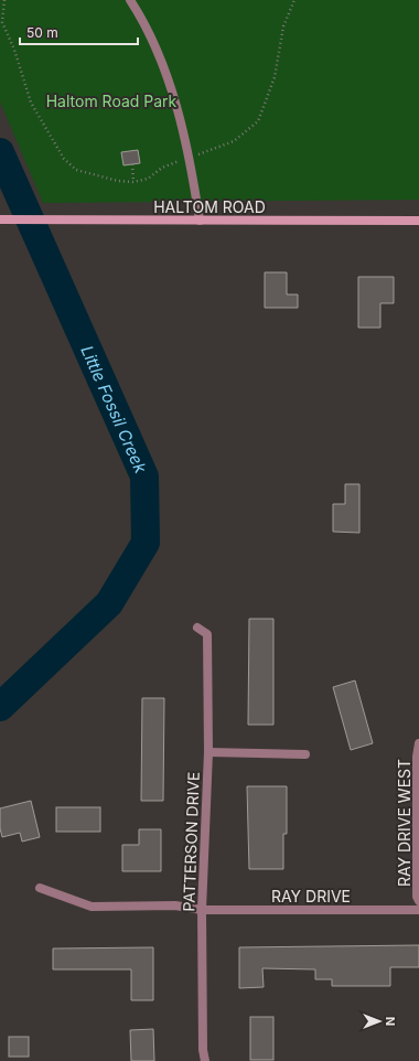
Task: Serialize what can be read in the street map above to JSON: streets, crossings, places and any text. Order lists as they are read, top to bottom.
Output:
{
  "streets": {
    "main road": ["HALTOM ROAD"],
    "street": ["RAY DRIVE WEST", "PATTERSON DRIVE", "RAY DRIVE"]
  },
  "crossings": [
    ["PATTERSON DRIVE", "RAY DRIVE"]
  ],
  "water": ["Little Fossil Creek"],
  "parks": ["Haltom Road Park"],
  "scale_bar": "50 m",
  "north": "right"
}
